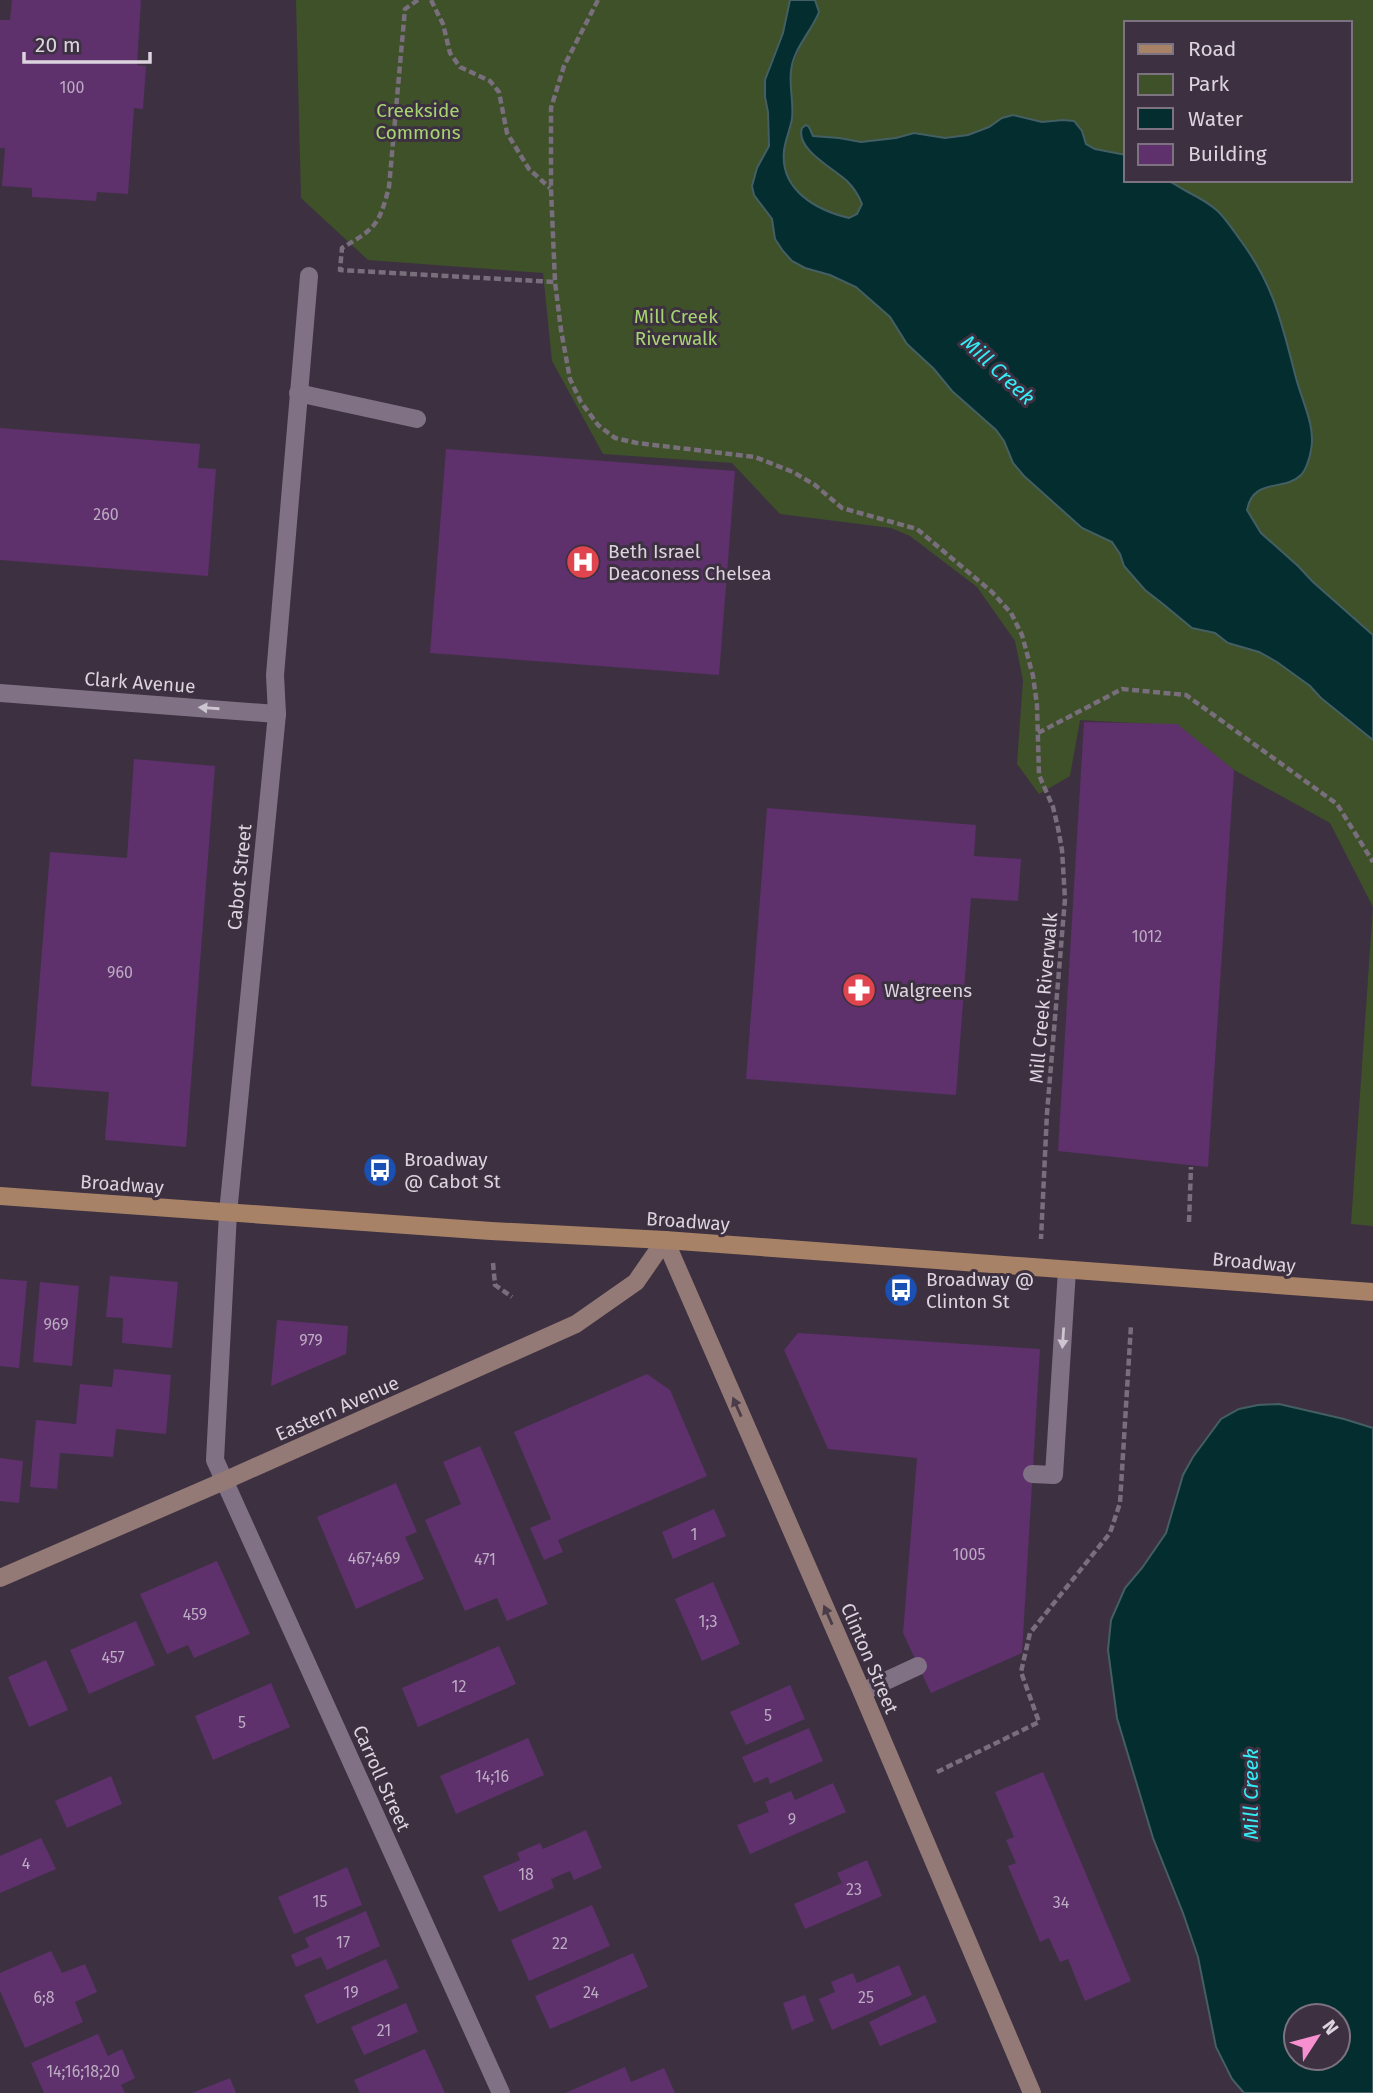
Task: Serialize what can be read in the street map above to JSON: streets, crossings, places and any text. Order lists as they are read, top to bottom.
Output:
{
  "streets": {
    "main road": ["Broadway"],
    "street": [
      "Clark Avenue",
      "Cabot Street",
      "Eastern Avenue",
      "Clinton Street",
      "Carroll Street"
    ],
    "path": ["Mill Creek Riverwalk"]
  },
  "crossings": [
    ["Clark Avenue", "Cabot Street"],
    ["Cabot Street", "Broadway"],
    ["Cabot Street", "Eastern Avenue"],
    ["Cabot Street", "Carroll Street"],
    ["Mill Creek Riverwalk", "Broadway"],
    ["Broadway", "Eastern Avenue"],
    ["Broadway", "Clinton Street"],
    ["Eastern Avenue", "Clinton Street"],
    ["Eastern Avenue", "Carroll Street"]
  ],
  "one_way": ["Clark Avenue", "Clinton Street"],
  "water": ["Mill Creek"],
  "parks": ["Creekside Commons", "Mill Creek Riverwalk"],
  "places": {
    "hospital": ["Beth Israel Deaconess Chelsea"],
    "pharmacy": ["Walgreens"],
    "bus stop": ["Broadway @ Cabot St", "Broadway @ Clinton St"]
  },
  "house_numbers": [
    "100",
    "260",
    "1012",
    "960",
    "969",
    "979",
    "1",
    "1005",
    "467;469",
    "471",
    "459",
    "1;3",
    "457",
    "12",
    "5",
    "5",
    "14;16",
    "9",
    "4",
    "18",
    "23",
    "15",
    "34",
    "17",
    "22",
    "19",
    "24",
    "6;8",
    "25",
    "21",
    "14;16;18;20"
  ],
  "legend": [
    "Road",
    "Park",
    "Water",
    "Building"
  ],
  "scale_bar": "20 m",
  "north": "top right"
}
